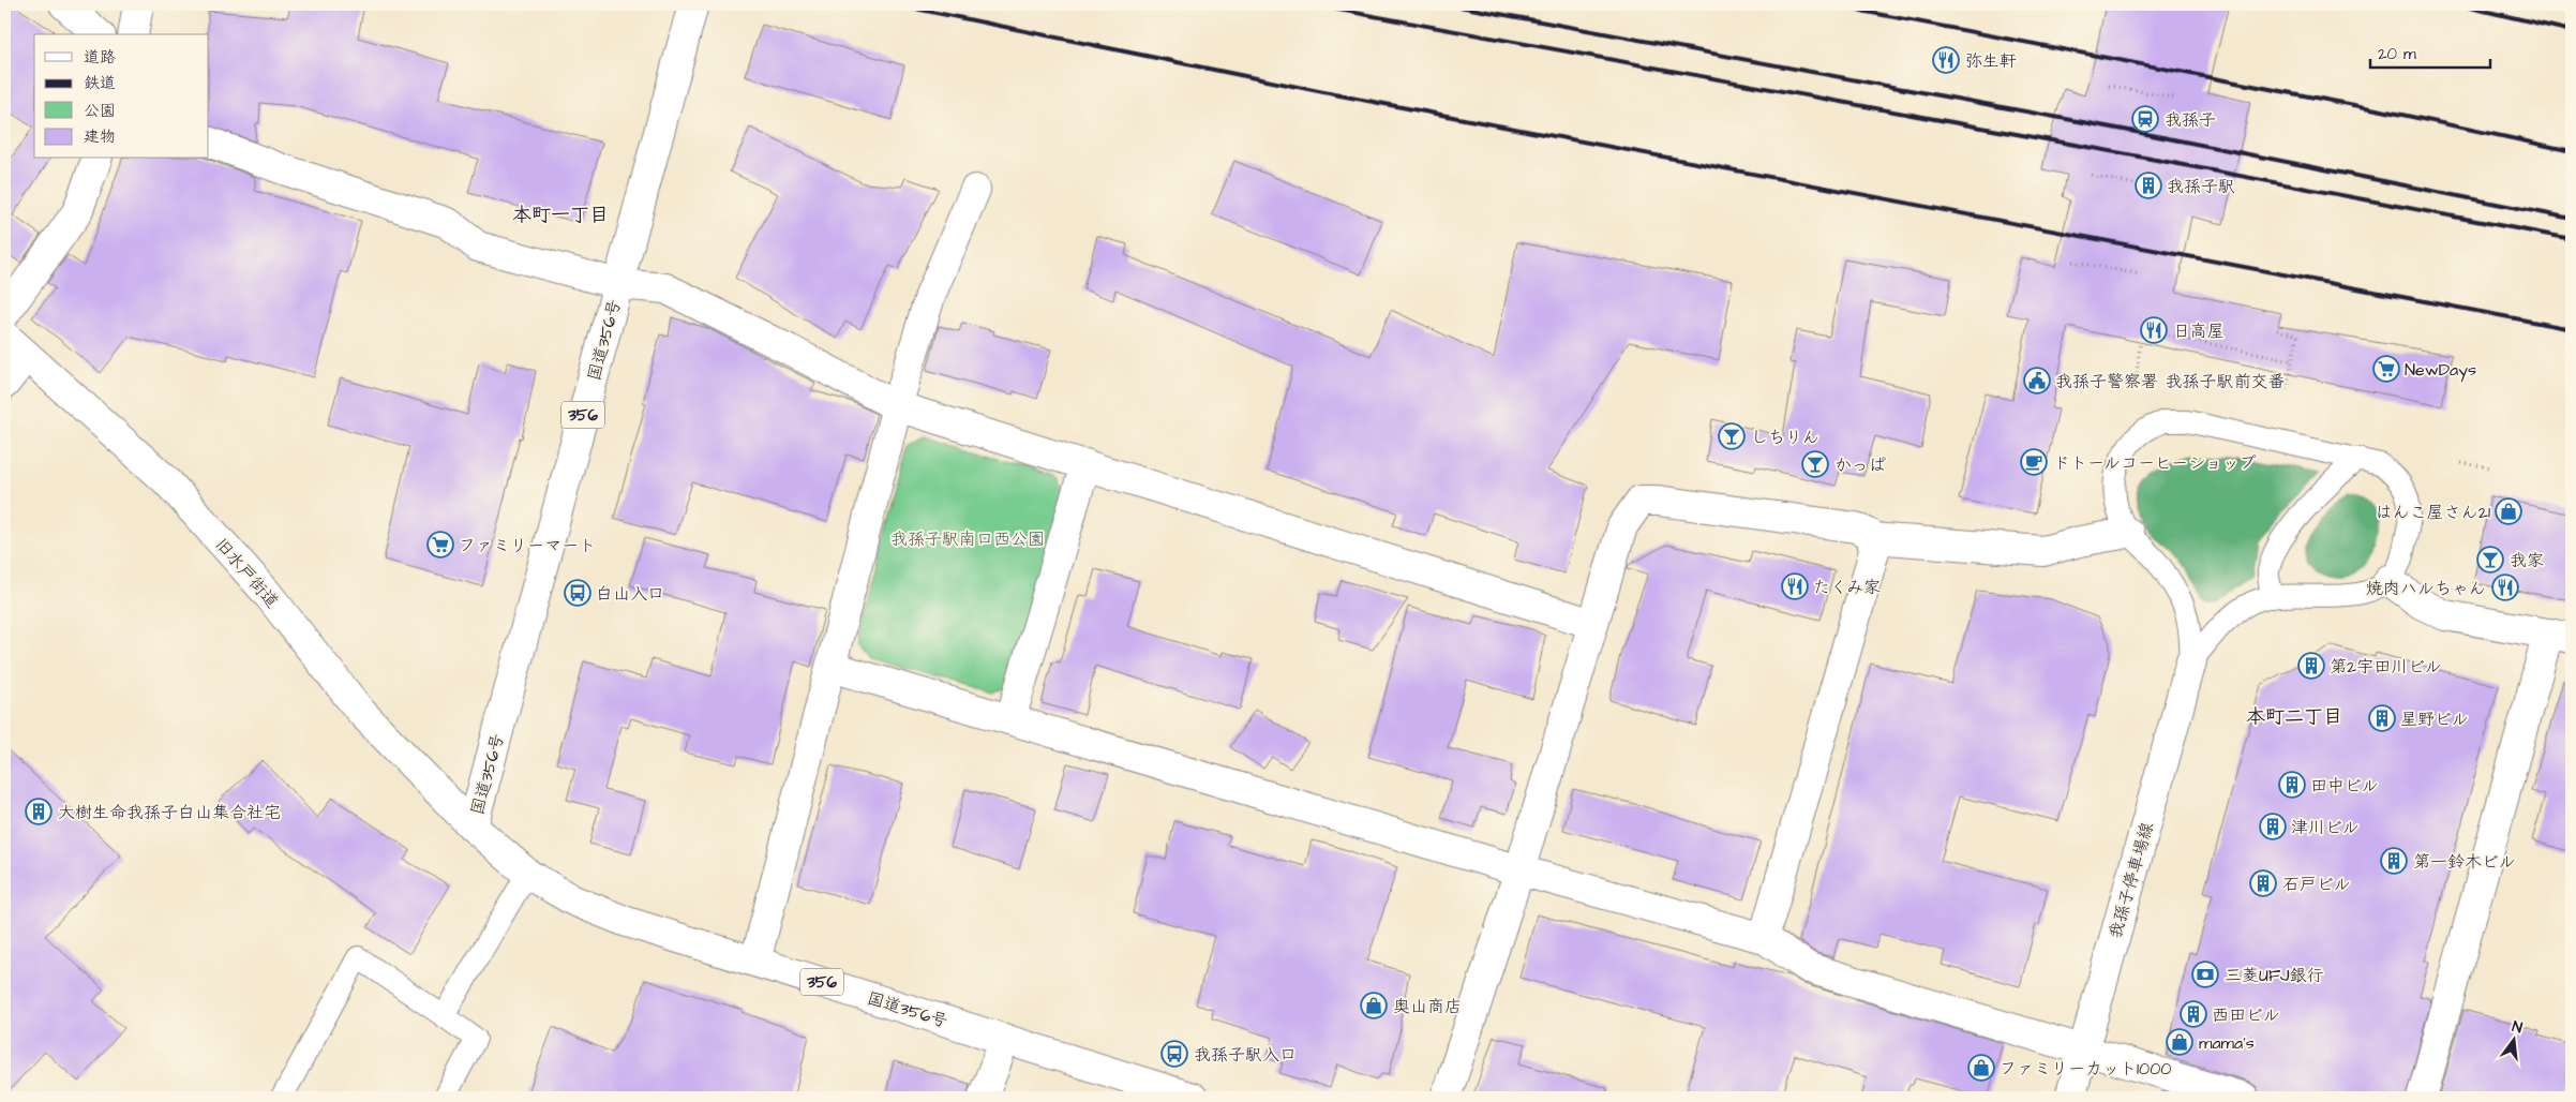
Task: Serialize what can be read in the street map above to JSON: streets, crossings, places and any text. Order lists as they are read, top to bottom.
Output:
{
  "streets": {
    "main road": [
      "国道356号",
      "356",
      "旧水戸街道",
      "我孫子停車場線"
    ]
  },
  "crossings": [
    ["国道356号", "旧水戸街道"]
  ],
  "districts": ["本町一丁目", "本町二丁目"],
  "parks": ["我孫子駅南口西公園"],
  "places": {
    "restaurant": [
      "弥生軒",
      "日高屋",
      "たくみ家",
      "焼肉ハルちゃん"
    ],
    "station": ["我孫子"],
    "building": [
      "我孫子駅",
      "第2宇田川ビル",
      "星野ビル",
      "田中ビル",
      "大樹生命我孫子白山集合社宅",
      "津川ビル",
      "第一鈴木ビル",
      "石戸ビル",
      "西田ビル"
    ],
    "supermarket": ["NewDays", "ファミリーマート"],
    "public building": ["我孫子警察署 我孫子駅前交番"],
    "bar": ["しちりん", "かっぱ", "我家"],
    "cafe": ["ドトールコーヒーショップ"],
    "shop": [
      "はんこ屋さん21",
      "奥山商店",
      "mama’s",
      "ファミリーカット1000"
    ],
    "bus stop": ["白山入口", "我孫子駅入口"],
    "bank": ["三菱UFJ銀行"]
  },
  "legend": [
    "道路",
    "鉄道",
    "公園",
    "建物"
  ],
  "scale_bar": "20 m",
  "north": "top"
}
